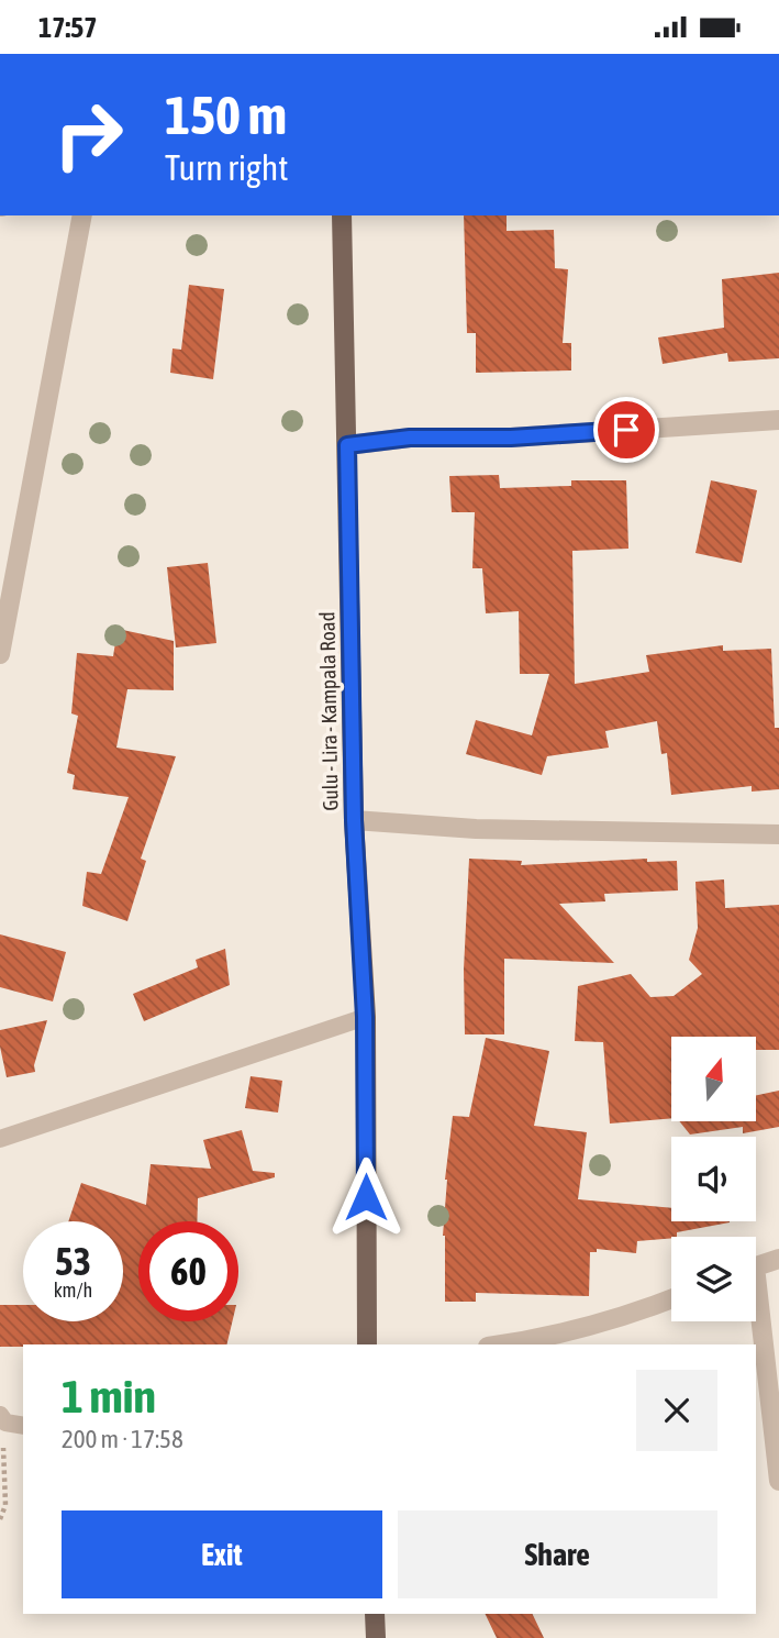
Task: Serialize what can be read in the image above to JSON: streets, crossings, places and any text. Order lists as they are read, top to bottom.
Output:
{
  "streets": {
    "main road": ["Gulu - Lira - Kampala Road"]
  },
  "north": "top",
  "page": {
    "status": "17:57",
    "turn": ["150 m", "Turn right"],
    "speed": "53 km/h",
    "limit": "60",
    "heading": ["1 min", "200 m · 17:58"],
    "buttons": ["Exit", "Share"]
  }
}
